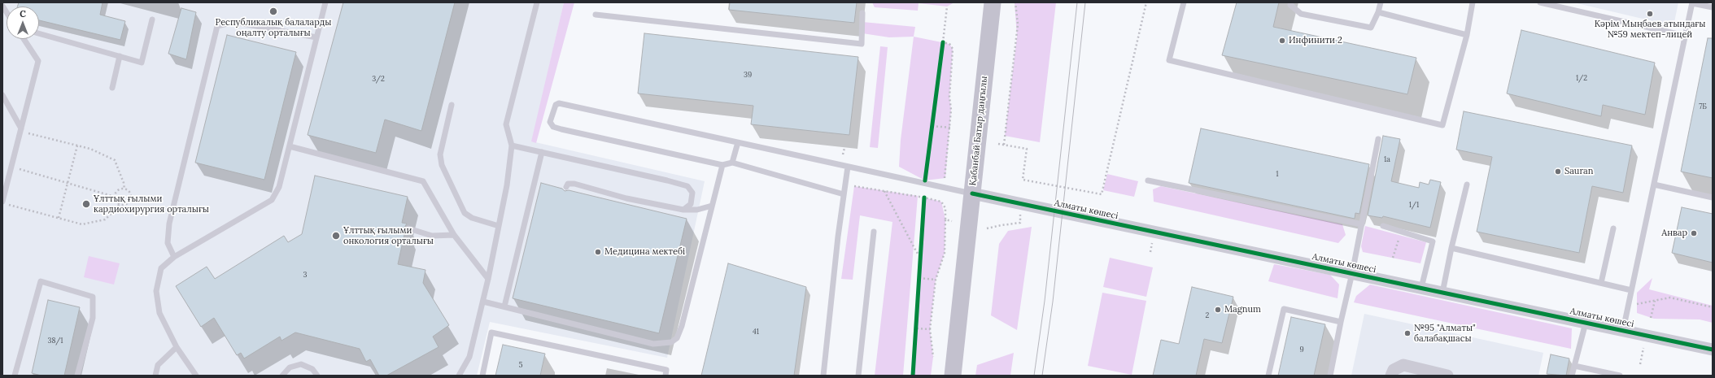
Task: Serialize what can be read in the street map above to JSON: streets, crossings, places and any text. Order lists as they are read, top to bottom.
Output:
{
  "streets": {
    "main road": ["Қабанбай Батыр даңғылы"],
    "street": ["Алматы көшесі"]
  },
  "crossings": [
    ["Қабанбай Батыр даңғылы", "Алматы көшесі"]
  ],
  "places": [
    "Республикалық балаларды оңалту орталығы",
    "Кәрім Мыңбаев атындағы №59 мектеп-лицей",
    "Инфинити 2",
    "Sauran",
    "Ұлттық ғылыми кардиохирургия орталығы",
    "Анвар",
    "Ұлттық ғылыми онкология орталығы",
    "Медицина мектебі",
    "Magnum",
    "№95 \"Алматы\" балабақшасы"
  ],
  "house_numbers": [
    "39",
    "1/2",
    "3/2",
    "7Б",
    "1а",
    "1",
    "1/1",
    "3",
    "2",
    "41",
    "38/1",
    "9",
    "5"
  ],
  "north": "top"
}
